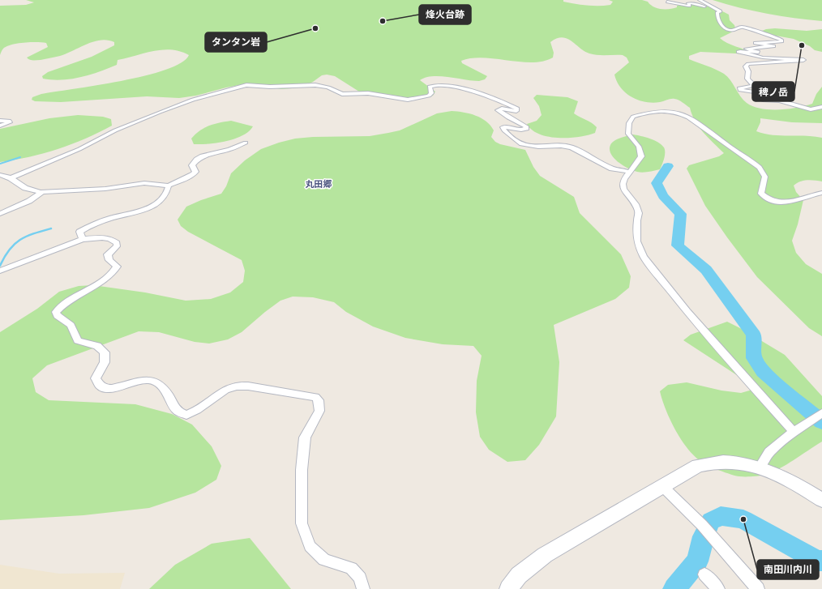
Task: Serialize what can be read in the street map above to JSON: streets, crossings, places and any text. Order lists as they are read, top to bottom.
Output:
{
  "districts": ["丸田郷"],
  "places": [
    "烽火台跡",
    "タンタン岩",
    "稗ノ岳",
    "南田川内川"
  ]
}
